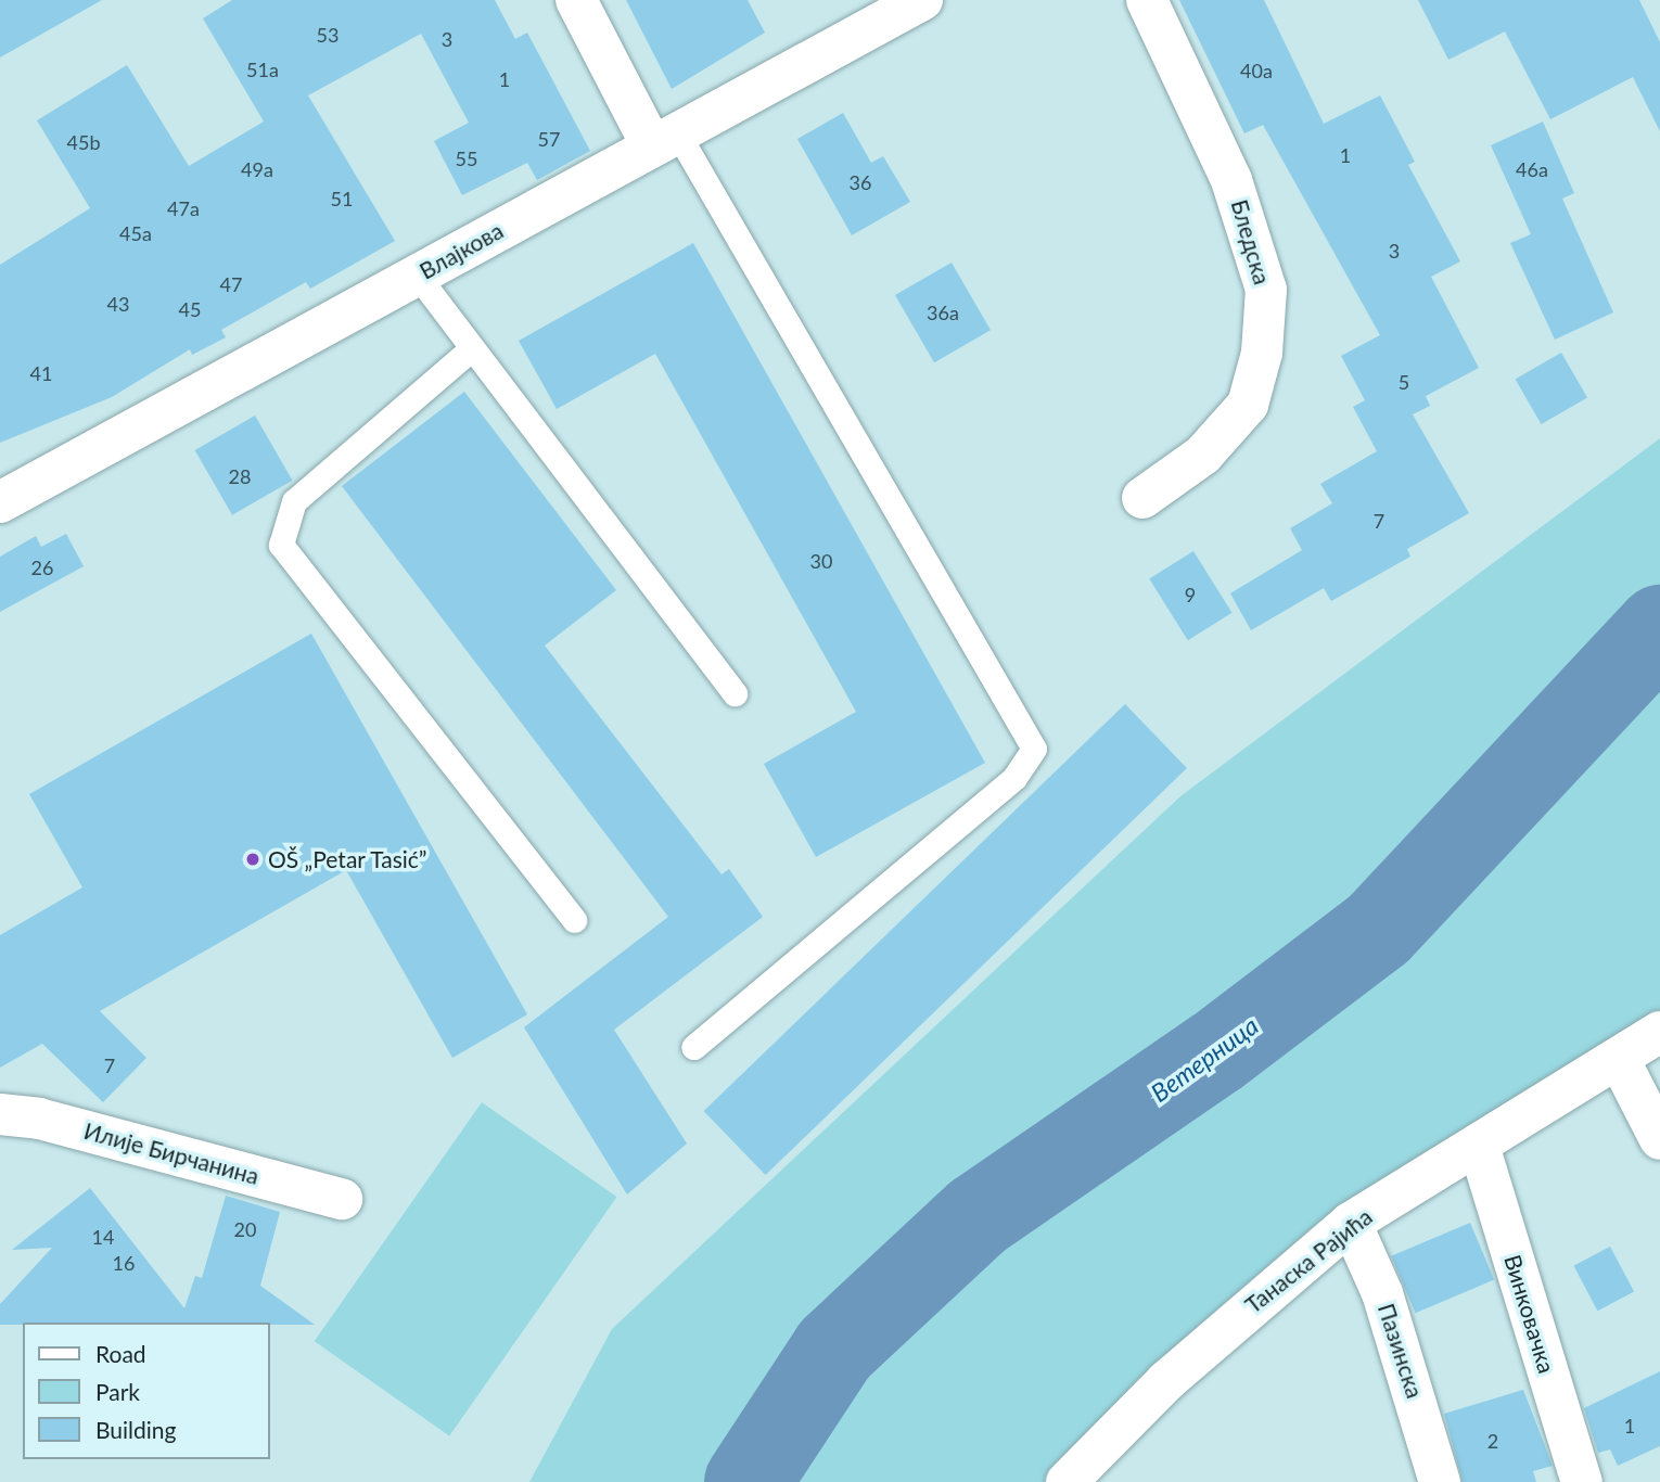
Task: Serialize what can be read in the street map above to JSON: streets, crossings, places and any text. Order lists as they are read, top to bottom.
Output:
{
  "streets": {
    "street": [
      "Бледска",
      "Влајкова",
      "Илије Бирчанина",
      "Танаска Рајића",
      "Винковачка",
      "Пазинска"
    ]
  },
  "crossings": [
    ["Танаска Рајића", "Винковачка"],
    ["Танаска Рајића", "Пазинска"]
  ],
  "water": ["Ветерница"],
  "places": ["OŠ „Petar Tasić”"],
  "house_numbers": [
    "53",
    "3",
    "51a",
    "40a",
    "1",
    "57",
    "45b",
    "1",
    "55",
    "49a",
    "46a",
    "36",
    "51",
    "47a",
    "45a",
    "3",
    "47",
    "43",
    "45",
    "36a",
    "41",
    "5",
    "28",
    "7",
    "30",
    "26",
    "9",
    "7",
    "20",
    "14",
    "16",
    "1",
    "2"
  ],
  "legend": ["Road", "Park", "Building"]
}
